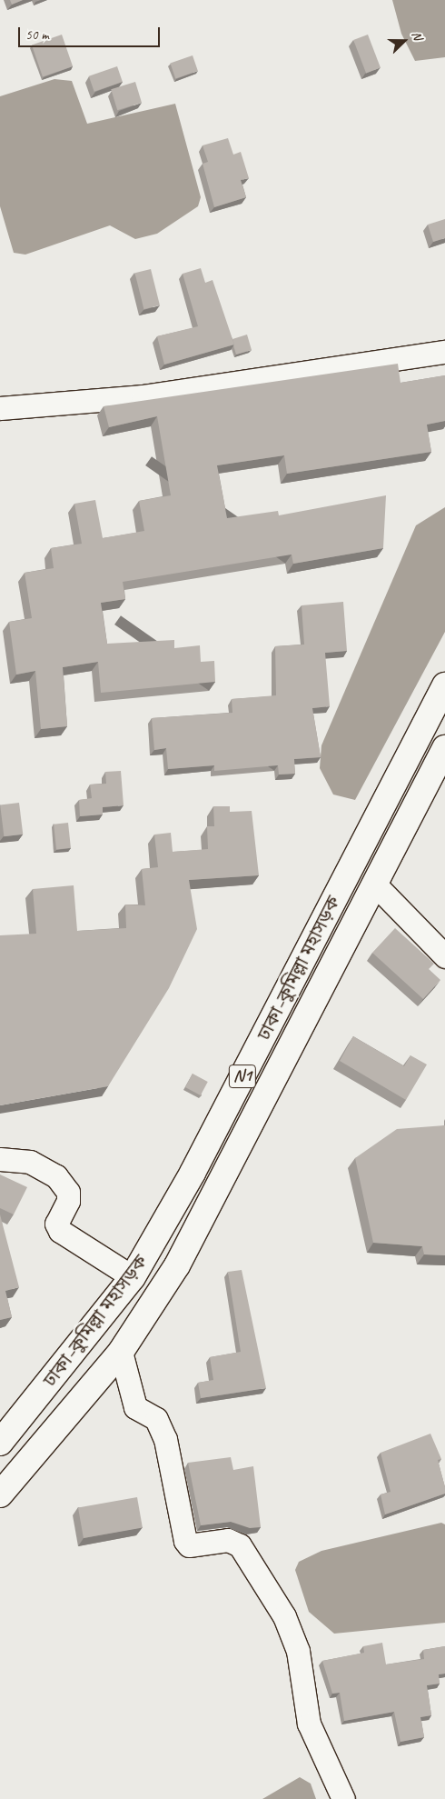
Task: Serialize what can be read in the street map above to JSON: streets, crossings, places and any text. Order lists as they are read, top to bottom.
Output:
{
  "streets": {
    "highway": ["ঢাকা–কুমিল্লা মহাসড়ক", "N1"]
  },
  "scale_bar": "50 m",
  "north": "right"
}
